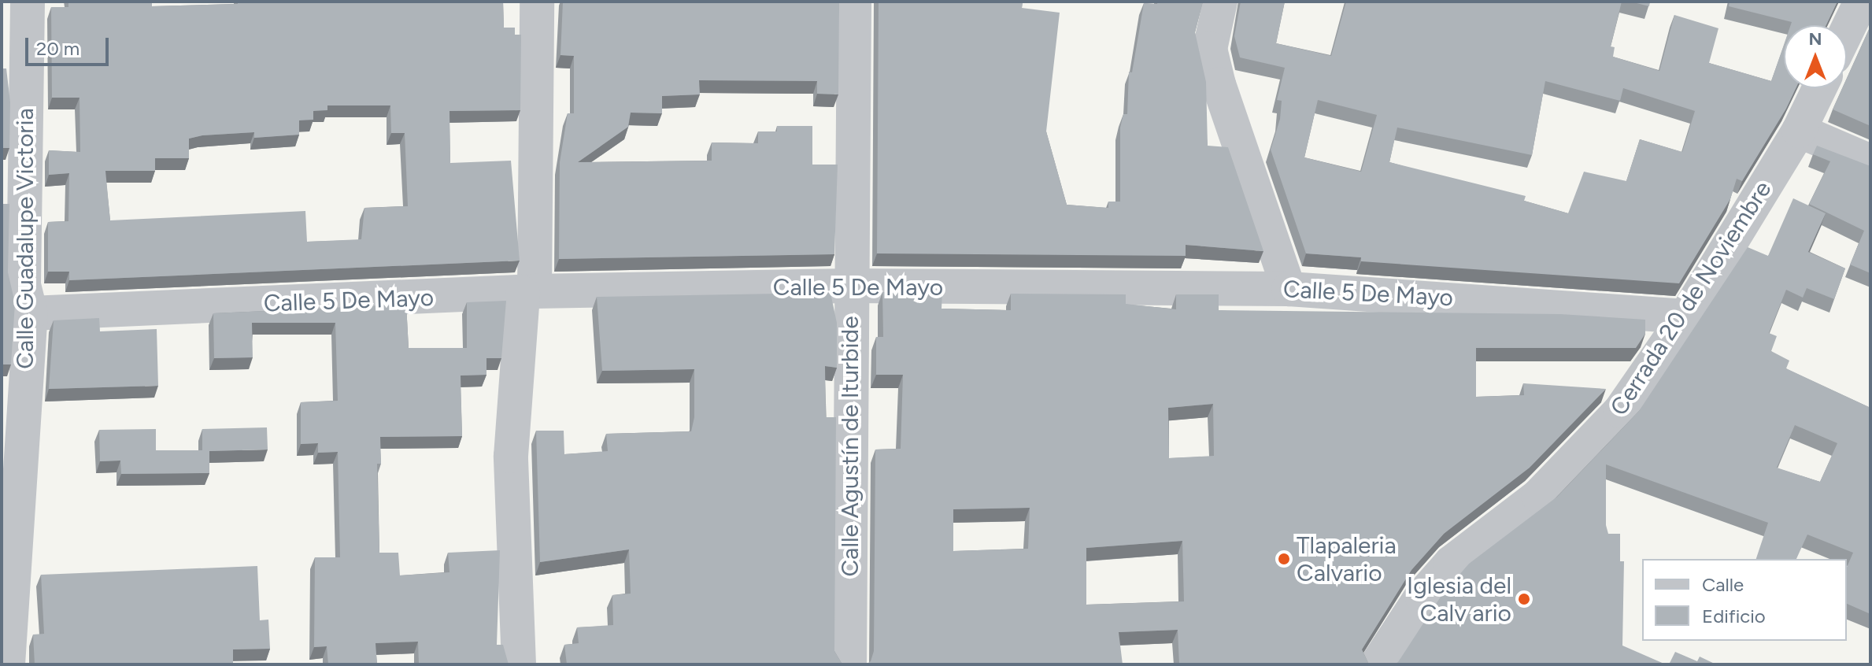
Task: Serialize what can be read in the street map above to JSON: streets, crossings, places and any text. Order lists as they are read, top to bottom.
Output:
{
  "streets": {
    "street": [
      "Calle Guadalupe Victoria",
      "Calle 5 De Mayo",
      "Cerrada 20 de Noviembre",
      "Calle Agustín de Iturbide"
    ]
  },
  "crossings": [
    ["Calle Guadalupe Victoria", "Calle 5 De Mayo"],
    ["Calle 5 De Mayo", "Cerrada 20 de Noviembre"],
    ["Calle 5 De Mayo", "Calle Agustín de Iturbide"]
  ],
  "places": ["Tlapaleria Calvario", "Iglesia del Calv ario"],
  "legend": ["Calle", "Edificio"],
  "scale_bar": "20 m",
  "north": "top"
}
